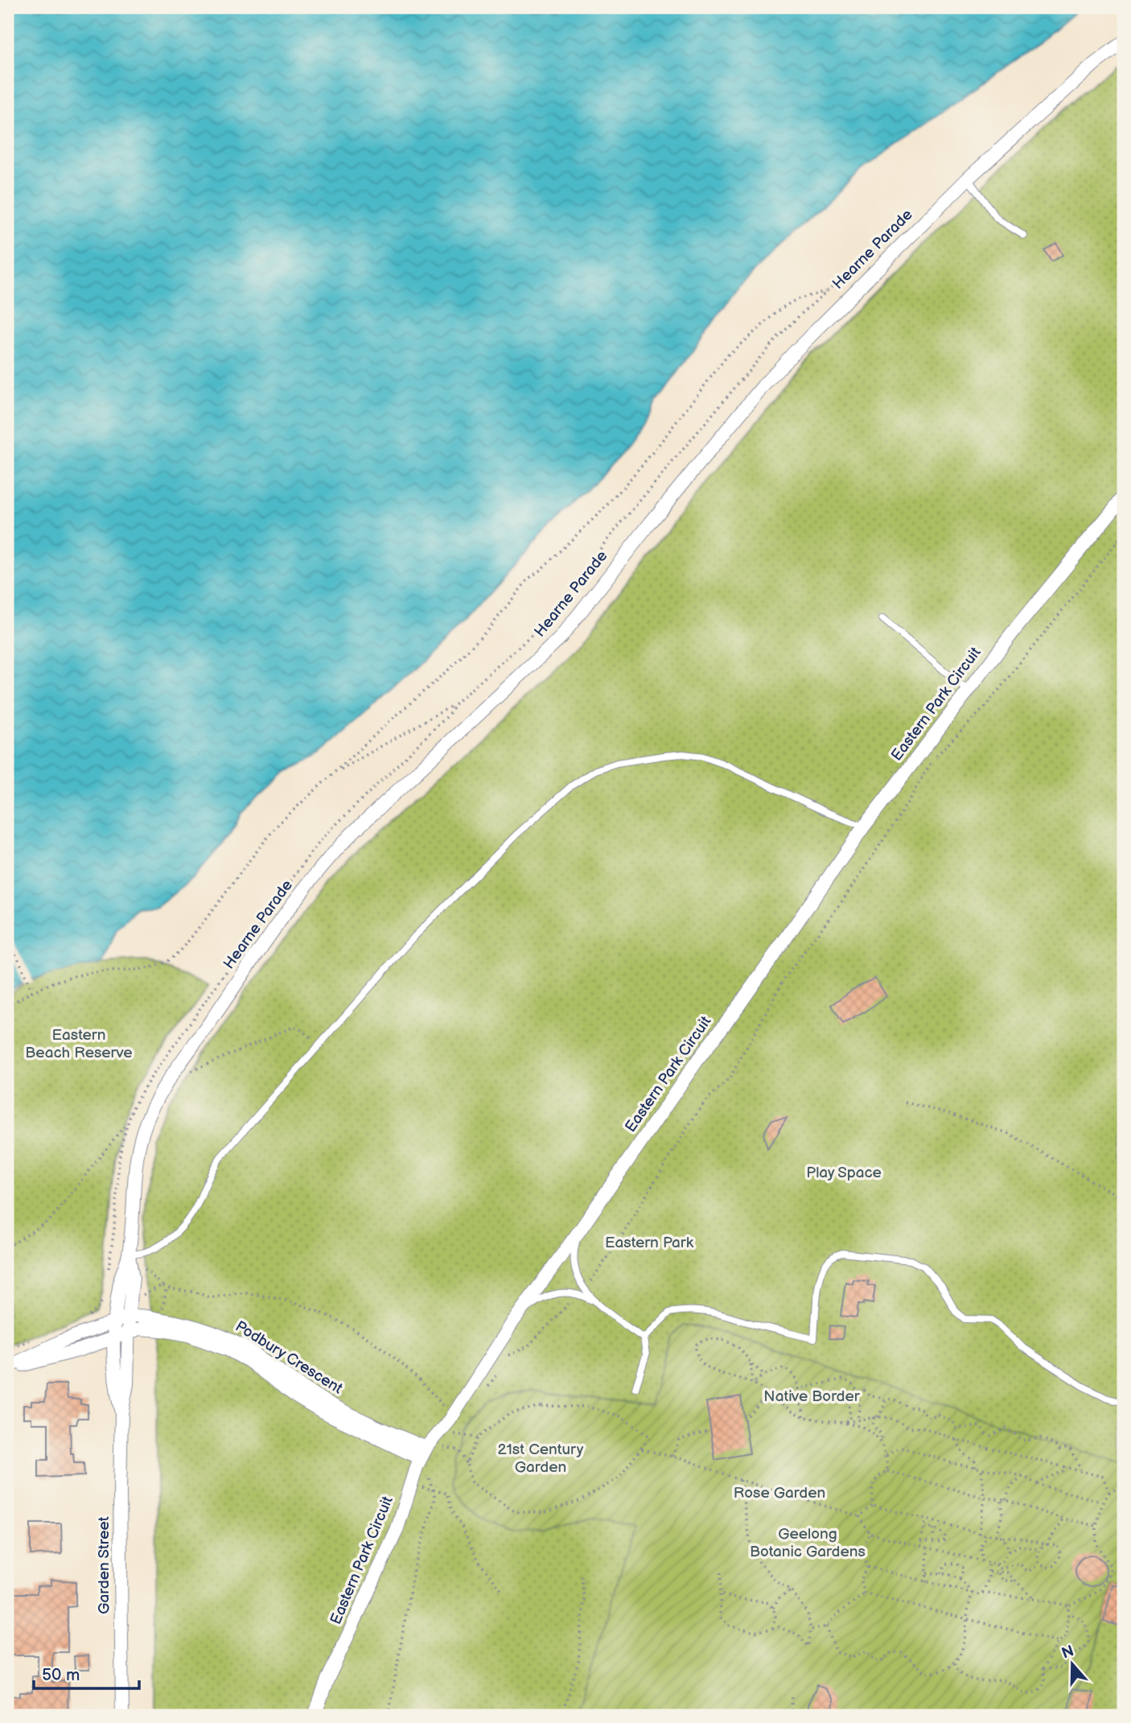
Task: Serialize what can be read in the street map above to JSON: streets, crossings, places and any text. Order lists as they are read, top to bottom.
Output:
{
  "streets": {
    "street": [
      "Hearne Parade",
      "Eastern Park Circuit",
      "Podbury Crescent",
      "Garden Street"
    ]
  },
  "crossings": [
    ["Hearne Parade", "Podbury Crescent"],
    ["Hearne Parade", "Garden Street"],
    ["Eastern Park Circuit", "Podbury Crescent"],
    ["Podbury Crescent", "Garden Street"]
  ],
  "parks": [
    "Eastern Beach Reserve",
    "Play Space",
    "Eastern Park",
    "Native Border",
    "21st Century Garden",
    "Rose Garden",
    "Geelong Botanic Gardens"
  ],
  "scale_bar": "50 m",
  "north": "top"
}
